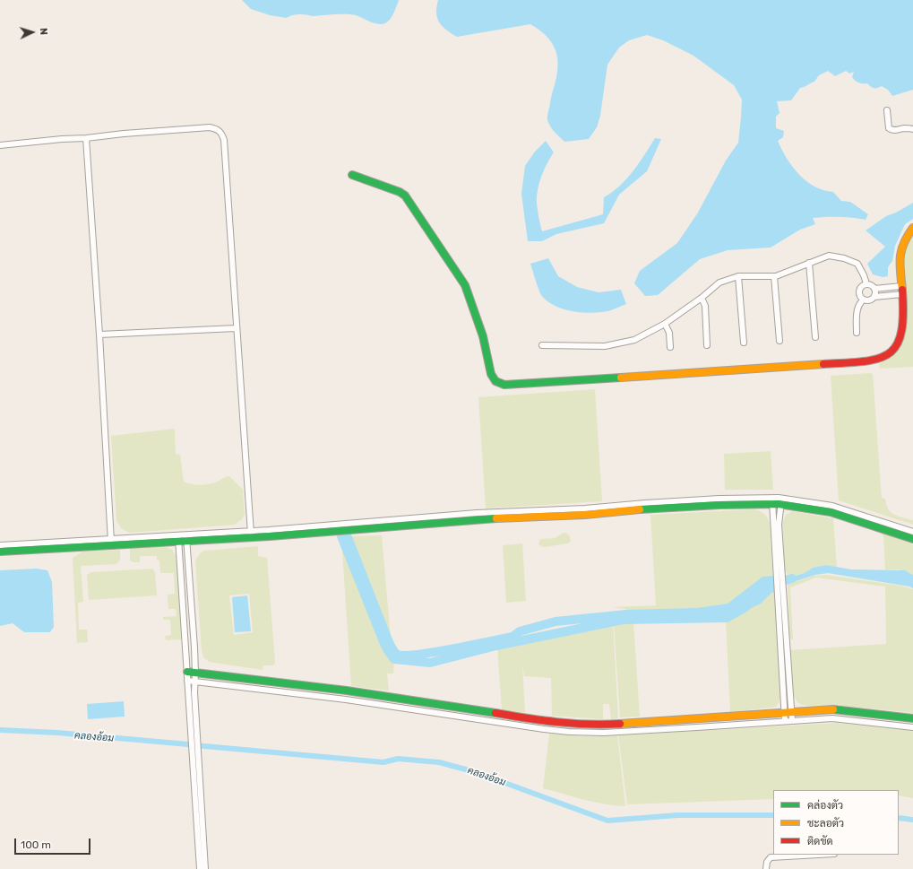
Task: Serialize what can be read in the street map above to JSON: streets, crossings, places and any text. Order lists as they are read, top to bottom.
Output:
{
  "water": ["คลองอ้อม"],
  "legend": ["คล่องตัว", "ชะลอตัว", "ติดขัด"],
  "scale_bar": "100 m",
  "north": "right"
}
